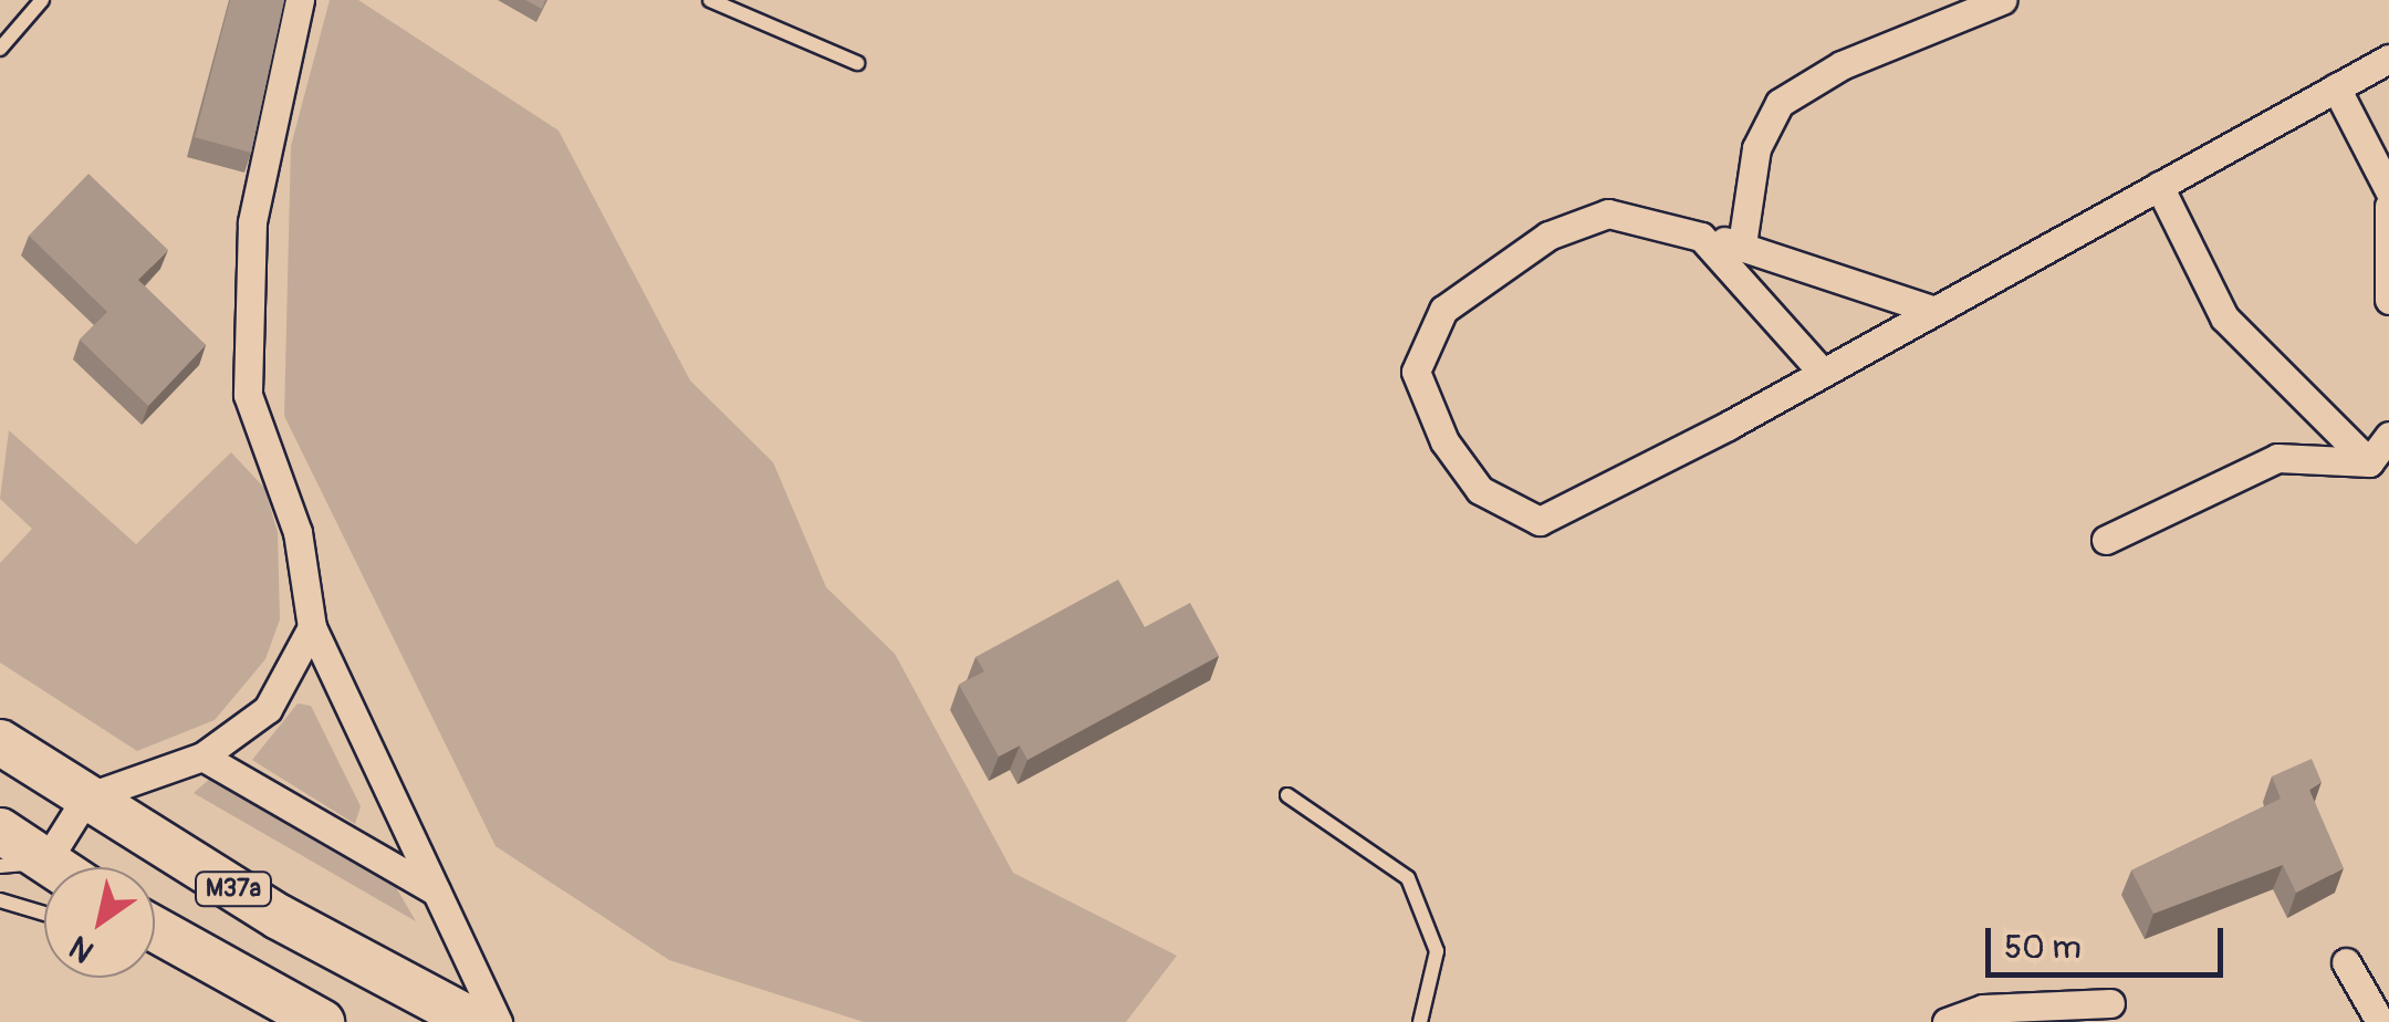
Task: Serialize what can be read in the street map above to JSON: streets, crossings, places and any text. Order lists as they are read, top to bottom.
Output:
{
  "streets": {
    "highway": ["M37a"]
  },
  "scale_bar": "50 m",
  "north": "bottom left"
}
